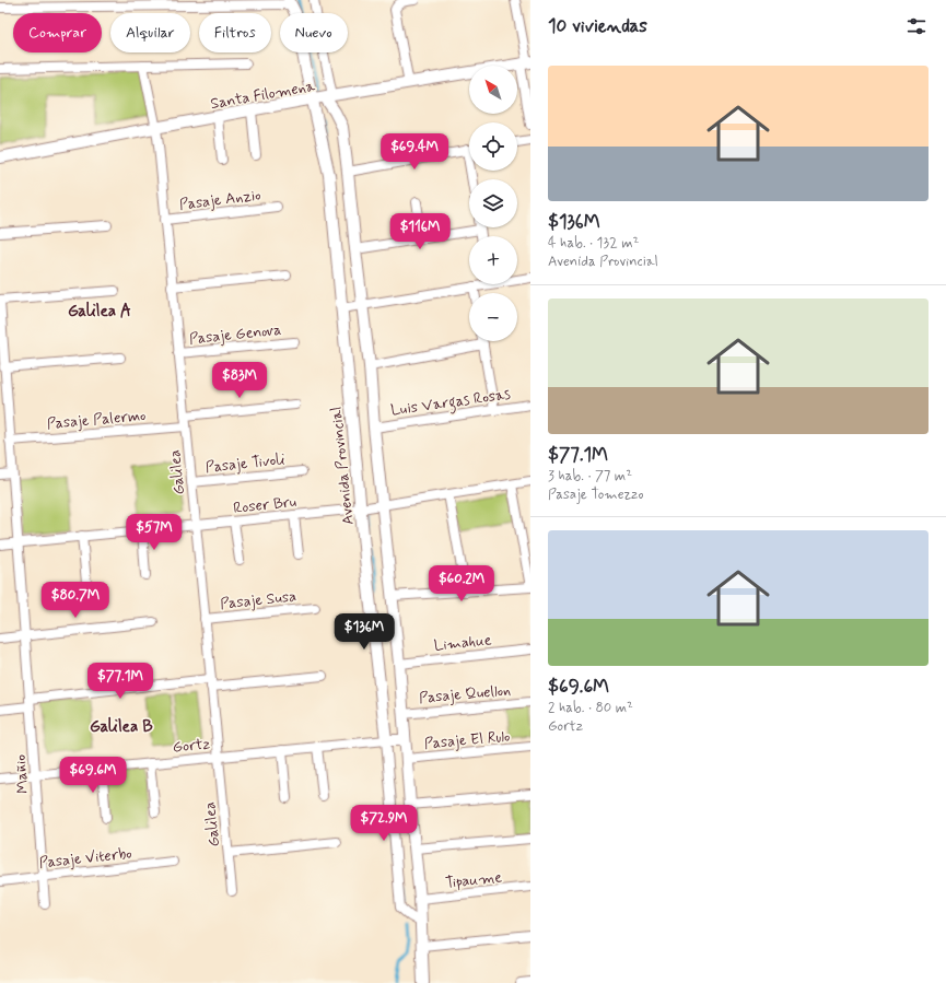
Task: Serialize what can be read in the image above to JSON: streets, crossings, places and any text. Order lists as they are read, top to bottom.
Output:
{
  "streets": {
    "street": [
      "Santa Filomena",
      "Pasaje Anzio",
      "Pasaje Genova",
      "Luis Vargas Rosas",
      "Pasaje Palermo",
      "Pasaje Tivoli",
      "Avenida Provincial",
      "Galilea",
      "Roser Bru",
      "Pasaje Susa",
      "Limahue",
      "Pasaje Quellon",
      "Pasaje El Rulo",
      "Gortz",
      "Mañio",
      "Pasaje Viterbo",
      "Tipaume"
    ]
  },
  "crossings": [
    ["Santa Filomena", "Avenida Provincial"],
    ["Santa Filomena", "Galilea"],
    ["Pasaje Anzio", "Galilea"],
    ["Pasaje Genova", "Galilea"],
    ["Pasaje Palermo", "Galilea"],
    ["Pasaje Palermo", "Mañio"],
    ["Pasaje Tivoli", "Galilea"],
    ["Avenida Provincial", "Roser Bru"],
    ["Avenida Provincial", "Gortz"],
    ["Galilea", "Roser Bru"],
    ["Galilea", "Pasaje Susa"],
    ["Galilea", "Gortz"],
    ["Roser Bru", "Mañio"],
    ["Gortz", "Mañio"],
    ["Mañio", "Pasaje Viterbo"]
  ],
  "districts": ["Galilea A", "Galilea B"],
  "north": "top left",
  "page": {
    "heading": "10 viviendas",
    "chip": [
      "Comprar",
      "Alquilar",
      "Filtros",
      "Nuevo"
    ],
    "list": [
      {
        "name": "$136M",
        "note": "4 hab. · 132 m² · Avenida Provincial"
      },
      {
        "name": "$77.1M",
        "note": "3 hab. · 77 m² · Pasaje Tomezzo"
      },
      {
        "name": "$69.6M",
        "note": "2 hab. · 80 m² · Gortz"
      }
    ],
    "map_buttons": ["+", "−"],
    "price": [
      "$69.4M",
      "$116M",
      "$83M",
      "$57M",
      "$60.2M",
      "$80.7M",
      "$136M",
      "$77.1M",
      "$69.6M",
      "$72.9M"
    ]
  }
}
